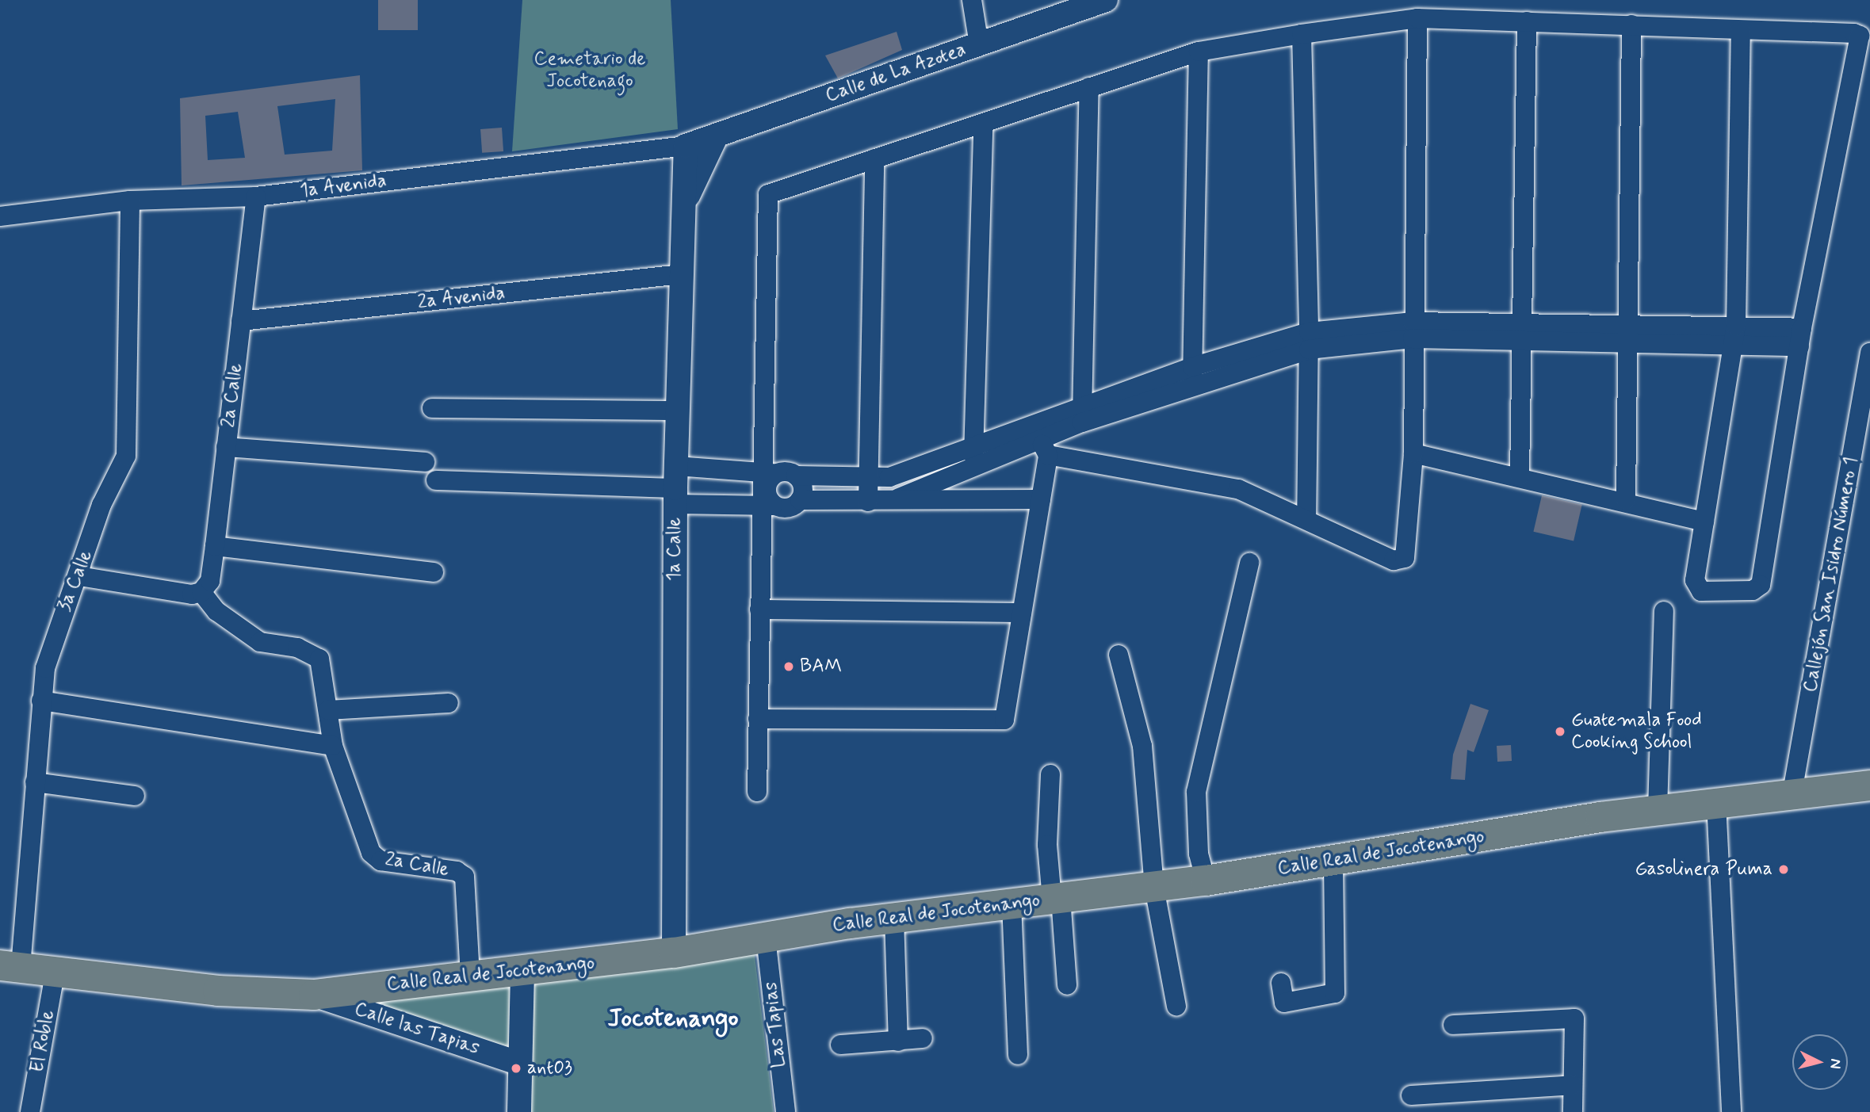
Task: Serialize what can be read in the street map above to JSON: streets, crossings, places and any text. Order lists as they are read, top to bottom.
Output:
{
  "streets": {
    "main road": ["Calle Real de Jocotenango"],
    "street": [
      "Calle de La Azotea",
      "1a Avenida",
      "2a Avenida",
      "2a Calle",
      "1a Calle",
      "Callejón San Isidro Número 1",
      "3a Calle",
      "Las Tapias",
      "Calle las Tapias",
      "El Roble"
    ]
  },
  "crossings": [
    ["Calle de La Azotea", "1a Avenida"],
    ["Calle de La Azotea", "1a Calle"],
    ["1a Avenida", "2a Calle"],
    ["1a Avenida", "1a Calle"],
    ["1a Avenida", "3a Calle"],
    ["2a Avenida", "2a Calle"],
    ["2a Avenida", "1a Calle"],
    ["2a Calle", "Calle Real de Jocotenango"],
    ["1a Calle", "Calle Real de Jocotenango"],
    ["Callejón San Isidro Número 1", "Calle Real de Jocotenango"],
    ["3a Calle", "Calle Real de Jocotenango"],
    ["Calle Real de Jocotenango", "Las Tapias"],
    ["Calle Real de Jocotenango", "Calle las Tapias"],
    ["Calle Real de Jocotenango", "El Roble"]
  ],
  "districts": ["Jocotenango"],
  "parks": ["Cemetario de Jocotenago"],
  "places": [
    "BAM",
    "Guatemala Food Cooking School",
    "Gasolinera Puma",
    "ant03"
  ],
  "north": "right"
}
